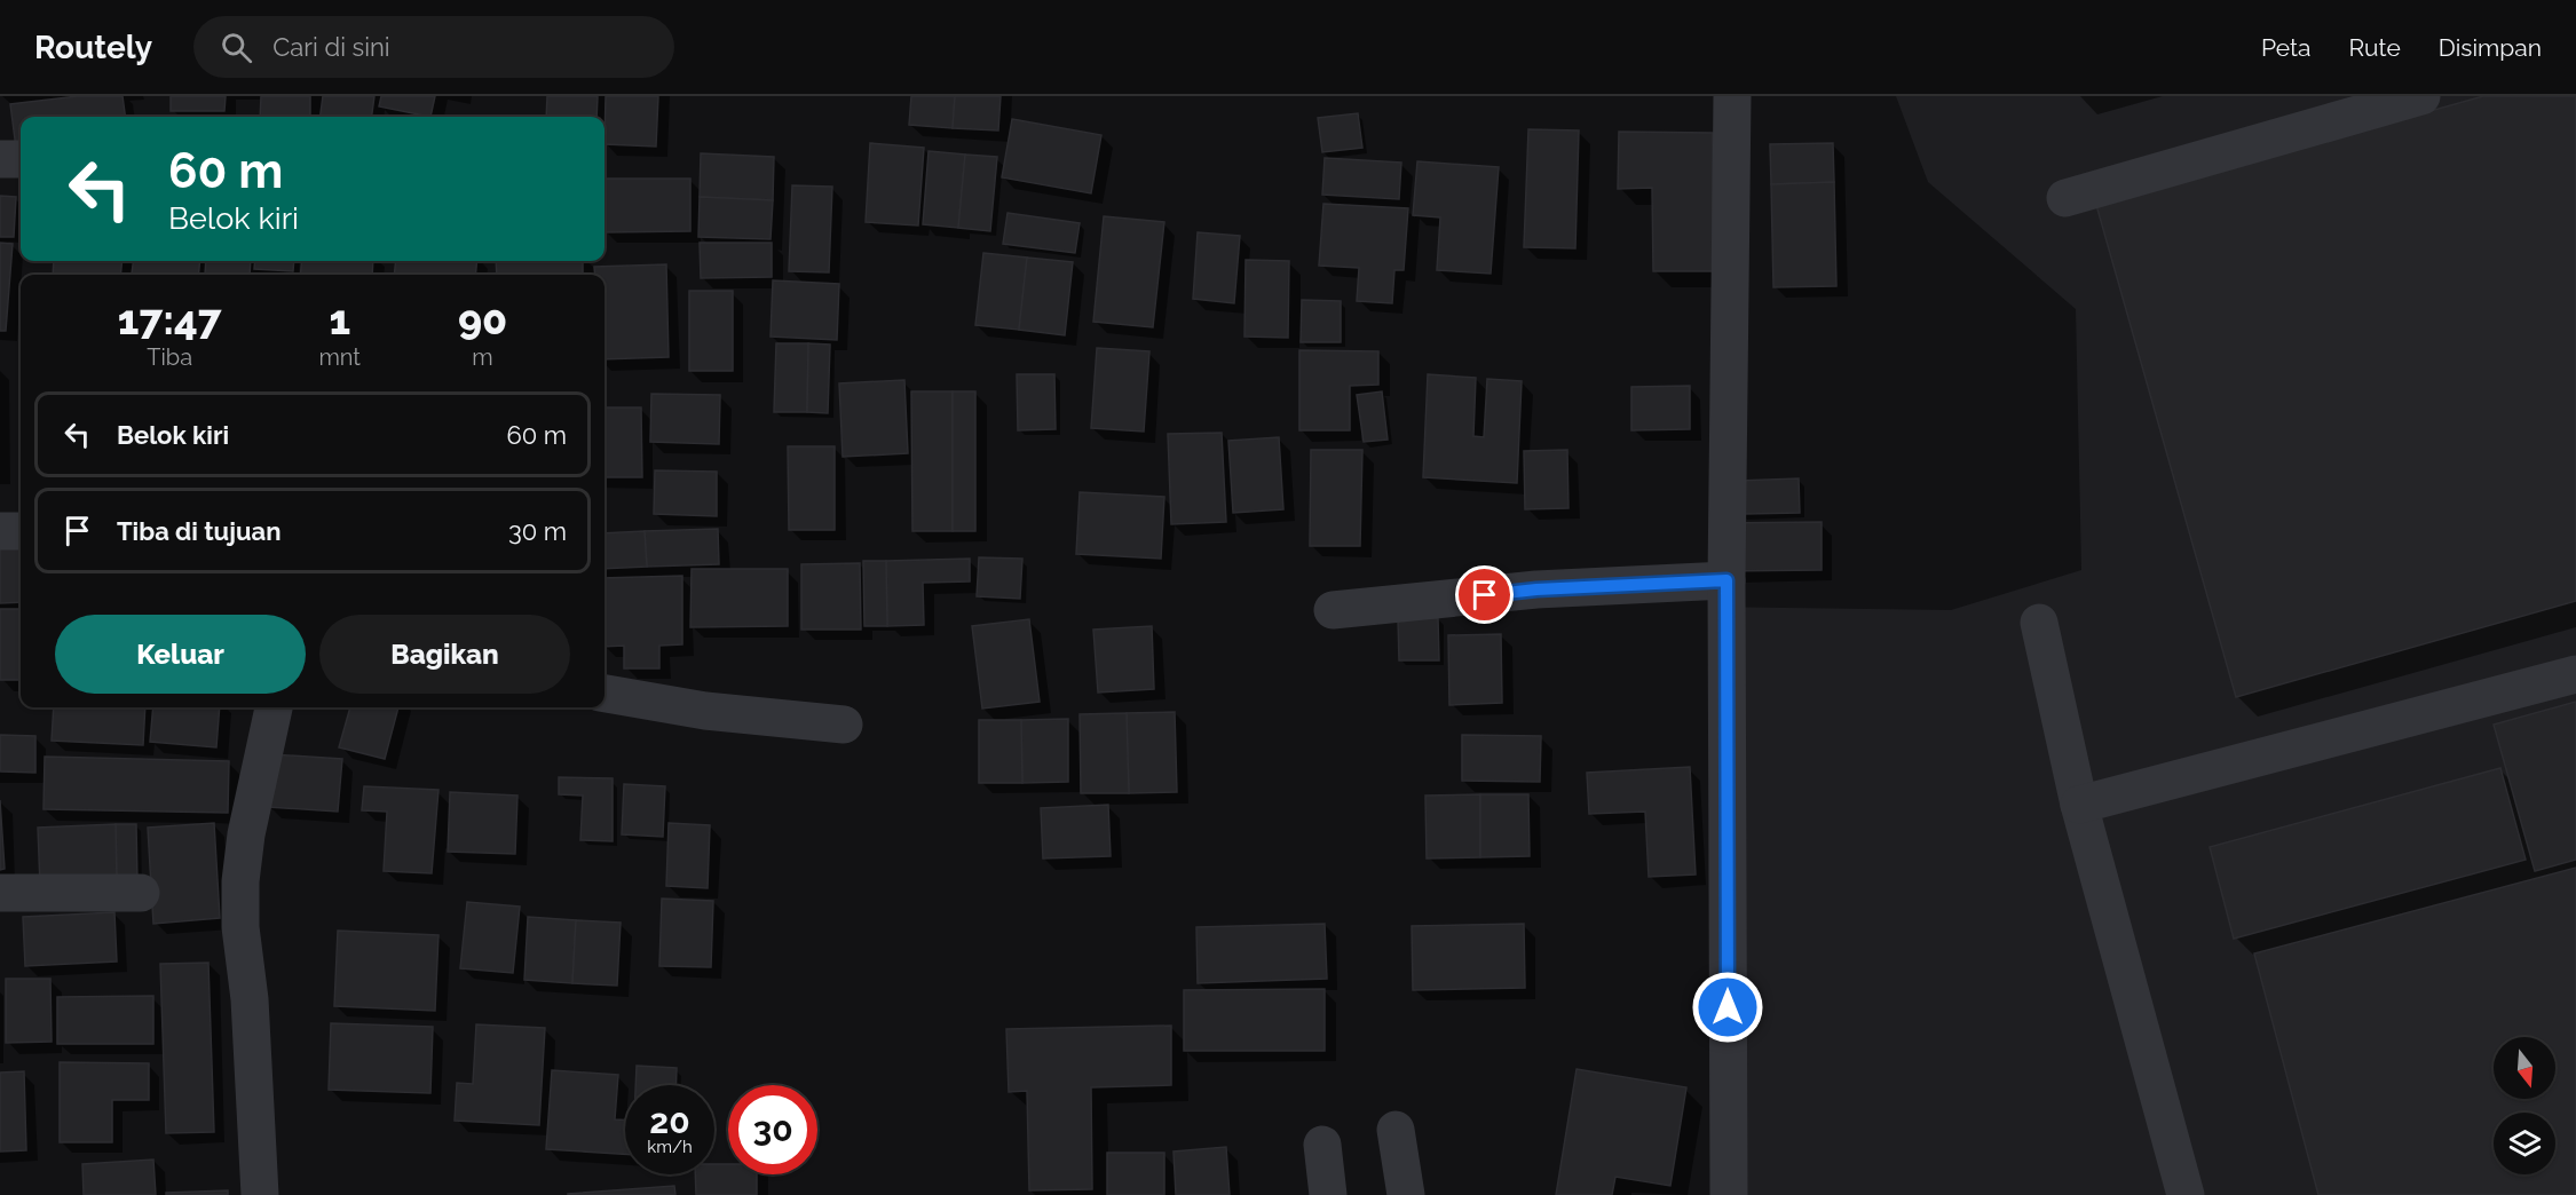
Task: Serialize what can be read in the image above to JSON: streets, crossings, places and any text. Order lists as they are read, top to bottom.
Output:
{
  "north": "bottom",
  "page": {
    "header": "Routely",
    "search": "Cari di sini",
    "nav": ["Peta", "Rute", "Disimpan"],
    "turn": ["60 m", "Belok kiri"],
    "eta": [
      "17:47",
      "Tiba",
      "1",
      "mnt",
      "90",
      "m"
    ],
    "list": [
      {
        "name": "Belok kiri",
        "value": "60 m"
      },
      {
        "name": "Tiba di tujuan",
        "value": "30 m"
      }
    ],
    "buttons": ["Keluar", "Bagikan"],
    "speed": "20 km/h",
    "limit": "30"
  }
}
